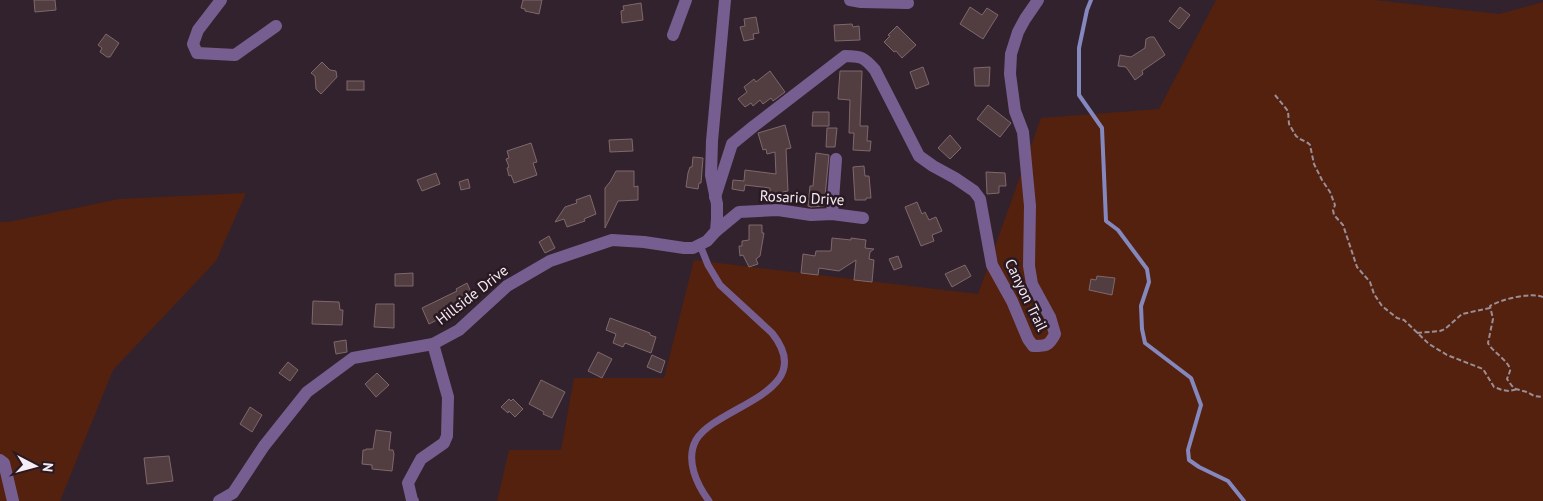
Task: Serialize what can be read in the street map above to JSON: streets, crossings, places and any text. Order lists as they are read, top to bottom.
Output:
{
  "streets": {
    "street": ["Rosario Drive", "Hillside Drive", "Canyon Trail"]
  },
  "north": "right"
}
